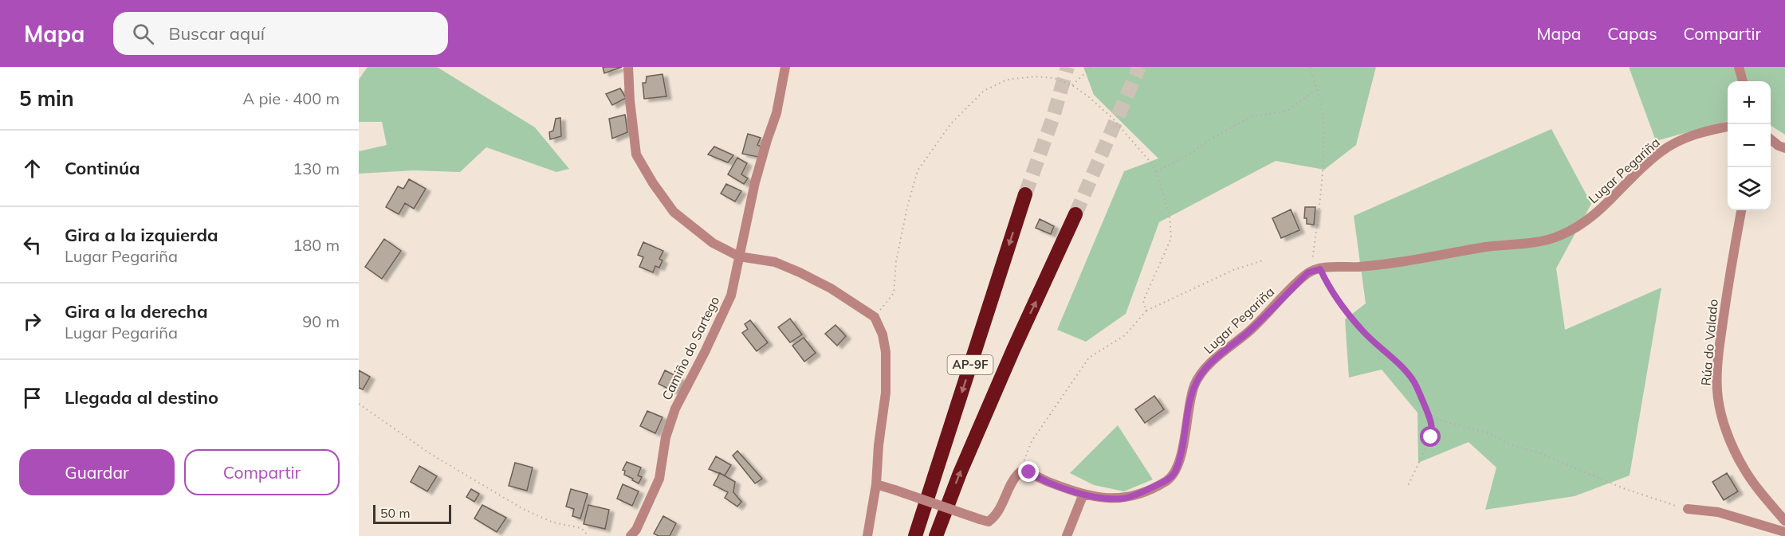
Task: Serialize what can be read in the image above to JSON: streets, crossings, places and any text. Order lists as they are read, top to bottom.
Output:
{
  "streets": {
    "highway": ["AP-9F"],
    "street": ["Lugar Pegariña", "Rúa do Valado", "Camiño do Sartego"]
  },
  "scale_bar": "50 m",
  "page": {
    "header": "Mapa",
    "search": "Buscar aquí",
    "nav": ["Mapa", "Capas", "Compartir"],
    "heading": ["5 min", "A pie · 400 m"],
    "map_buttons": ["+", "−"],
    "list": [
      ["Continúa", "130 m"],
      ["Gira a la izquierda", "Lugar Pegariña", "180 m"],
      ["Gira a la derecha", "Lugar Pegariña", "90 m"],
      "Llegada al destino"
    ],
    "buttons": ["Guardar", "Compartir"],
    "scale": "50 m"
  }
}
